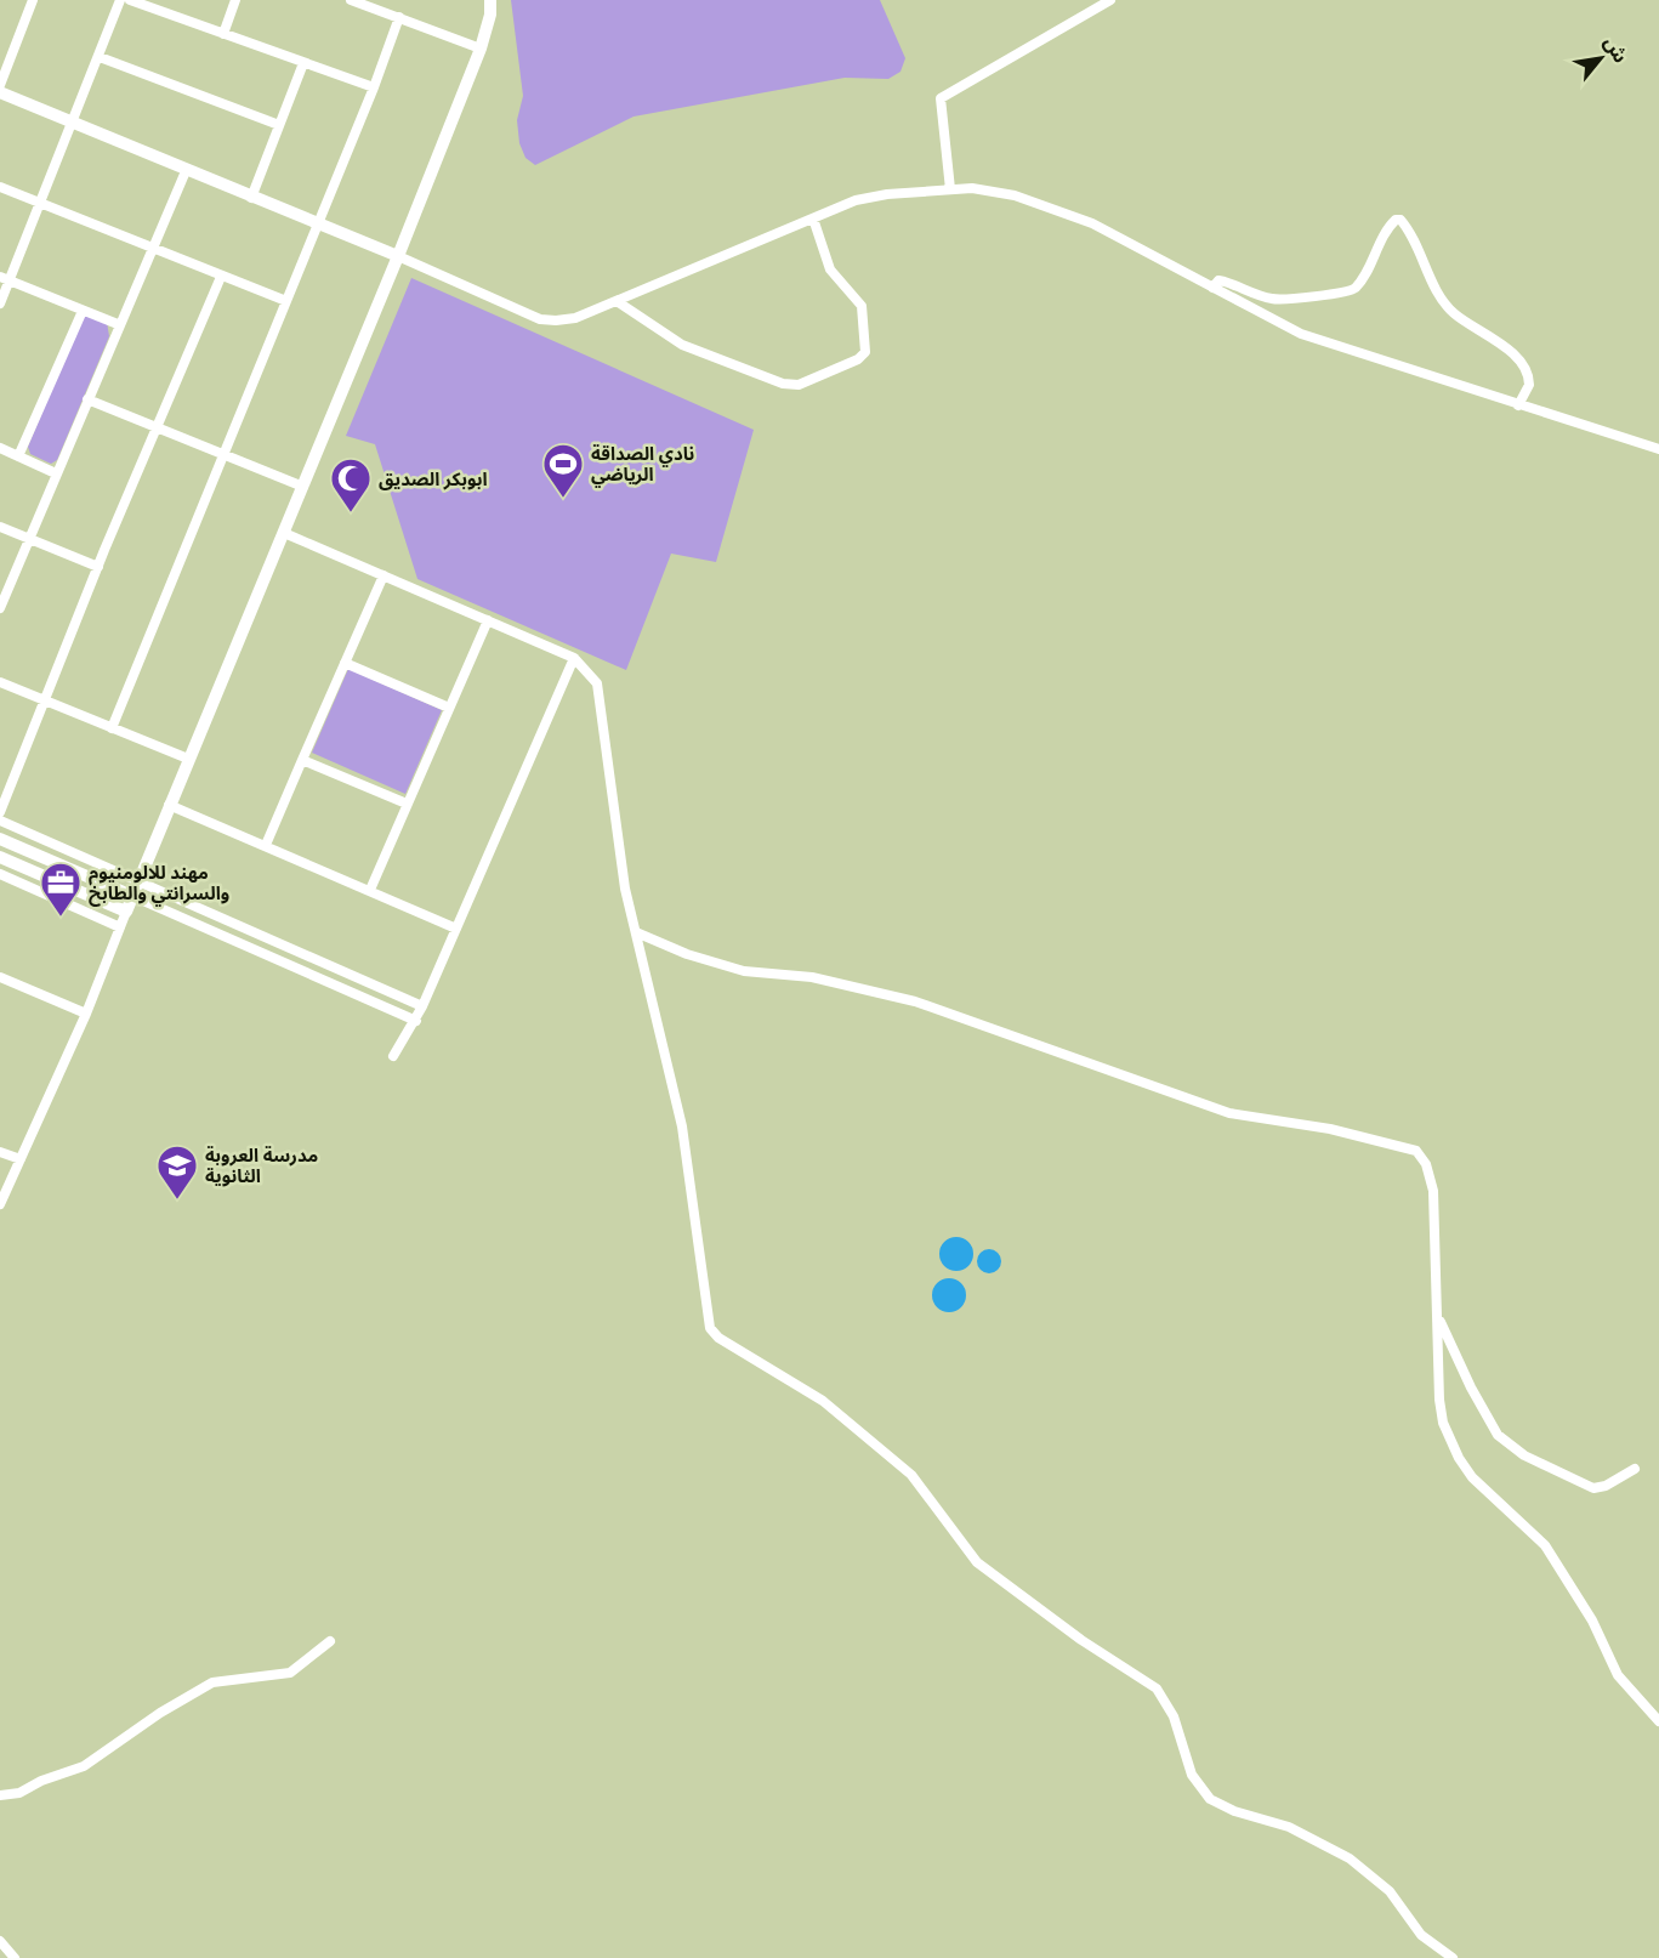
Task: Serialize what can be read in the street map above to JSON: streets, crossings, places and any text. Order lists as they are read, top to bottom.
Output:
{
  "places": {
    "sports": ["نادي الصداقة الرياضي"],
    "mosque": ["ابوبكر الصديق"],
    "office": ["مهند للالومنيوم والسرانتي والطابخ"],
    "school or university": ["مدرسة العروبة الثانوية"]
  },
  "north": "top right"
}
